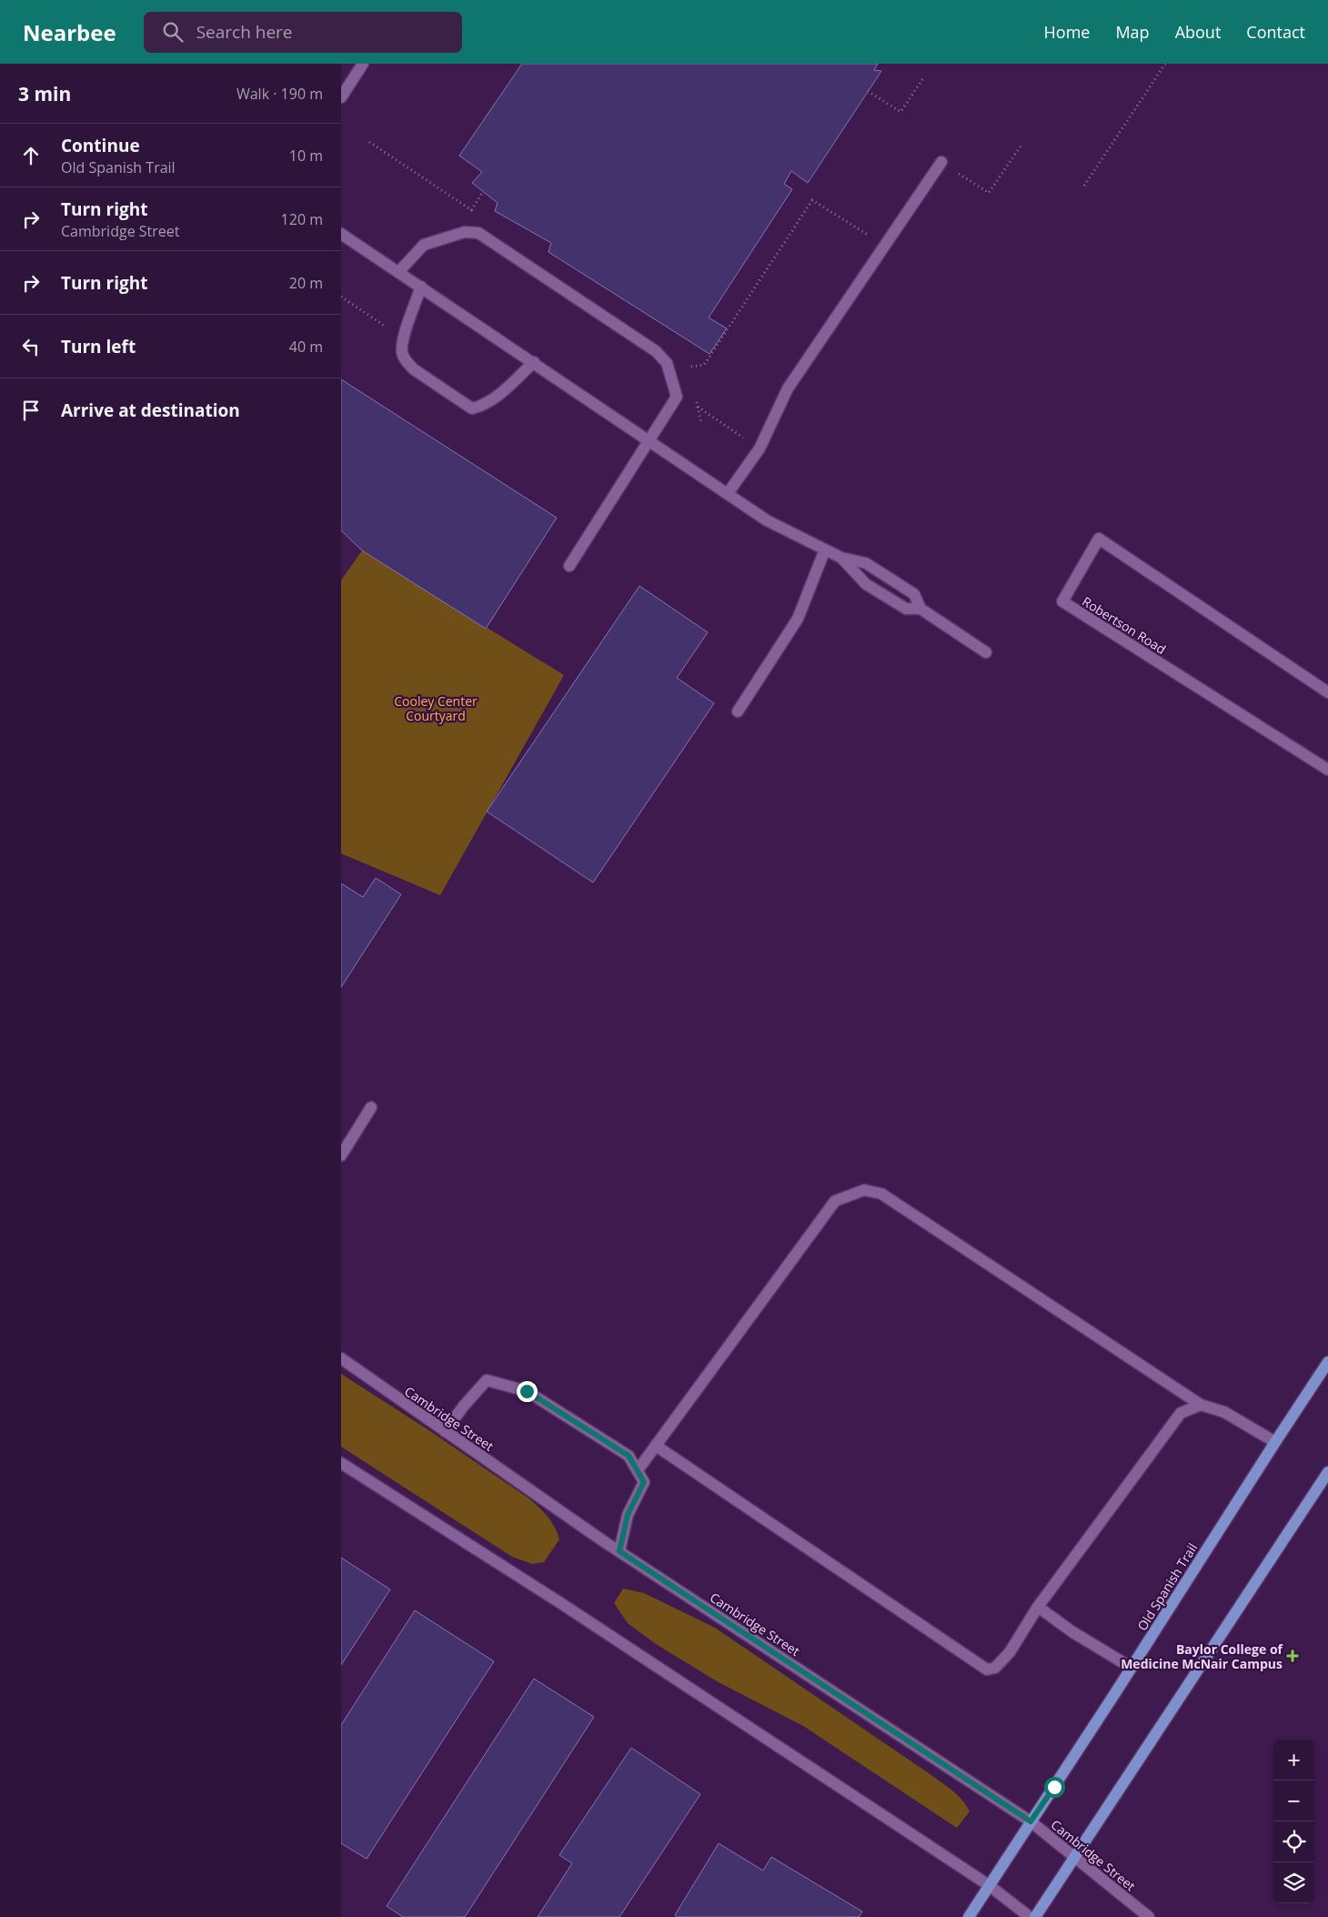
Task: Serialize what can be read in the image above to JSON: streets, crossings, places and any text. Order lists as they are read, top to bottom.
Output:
{
  "streets": {
    "main road": ["Old Spanish Trail"],
    "street": ["Robertson Road", "Cambridge Street"]
  },
  "crossings": [
    ["Cambridge Street", "Old Spanish Trail"]
  ],
  "parks": ["Cooley Center Courtyard"],
  "places": {
    "health": ["Baylor College of Medicine McNair Campus"]
  },
  "page": {
    "header": "Nearbee",
    "search": "Search here",
    "nav": [
      "Home",
      "Map",
      "About",
      "Contact"
    ],
    "heading": ["3 min", "Walk · 190 m"],
    "list": [
      ["Continue", "Old Spanish Trail", "10 m"],
      ["Turn right", "Cambridge Street", "120 m"],
      ["Turn right", "20 m"],
      ["Turn left", "40 m"],
      "Arrive at destination"
    ],
    "map_buttons": ["+", "−"]
  }
}
